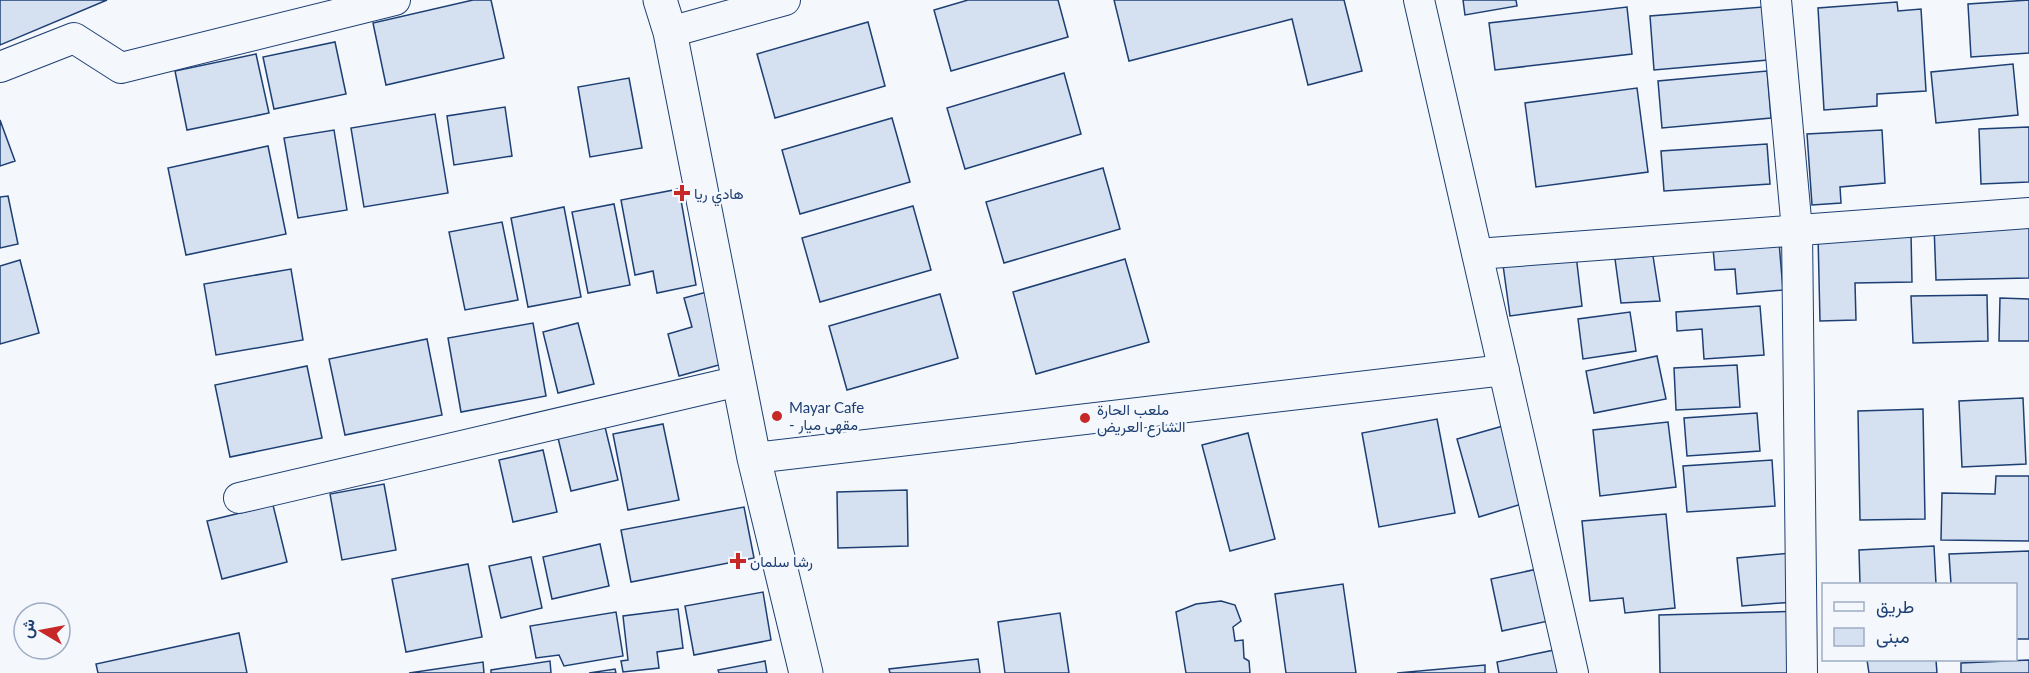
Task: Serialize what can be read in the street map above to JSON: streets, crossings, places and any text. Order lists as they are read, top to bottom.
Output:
{
  "places": {
    "health": ["هادي ريا", "رشا سلمان"],
    "other": ["Mayar Cafe - مقهى ميار", "ملعب الحارة الشارع العريض"]
  },
  "legend": ["طريق", "مبنى"],
  "north": "left"
}
